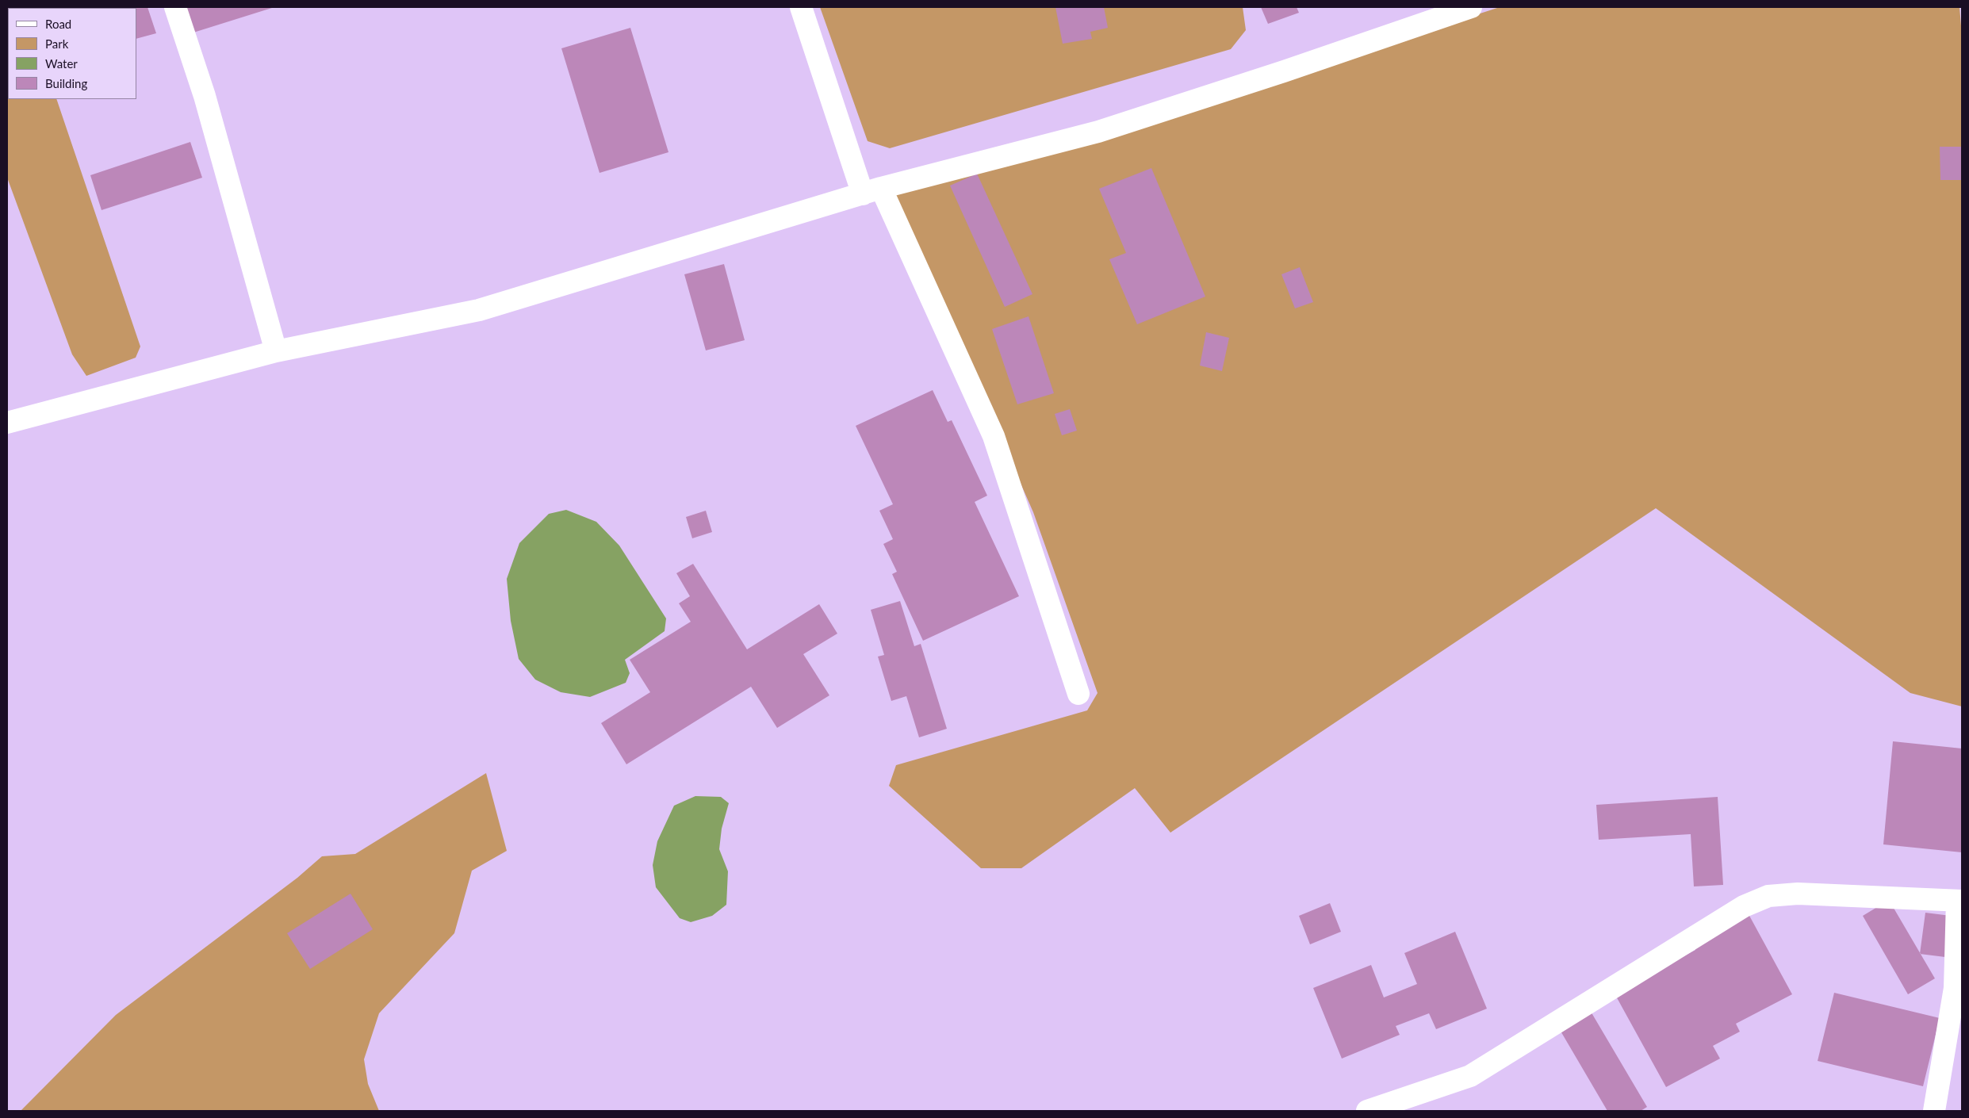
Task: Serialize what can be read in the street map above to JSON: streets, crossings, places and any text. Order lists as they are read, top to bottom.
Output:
{
  "legend": [
    "Road",
    "Park",
    "Water",
    "Building"
  ]
}
